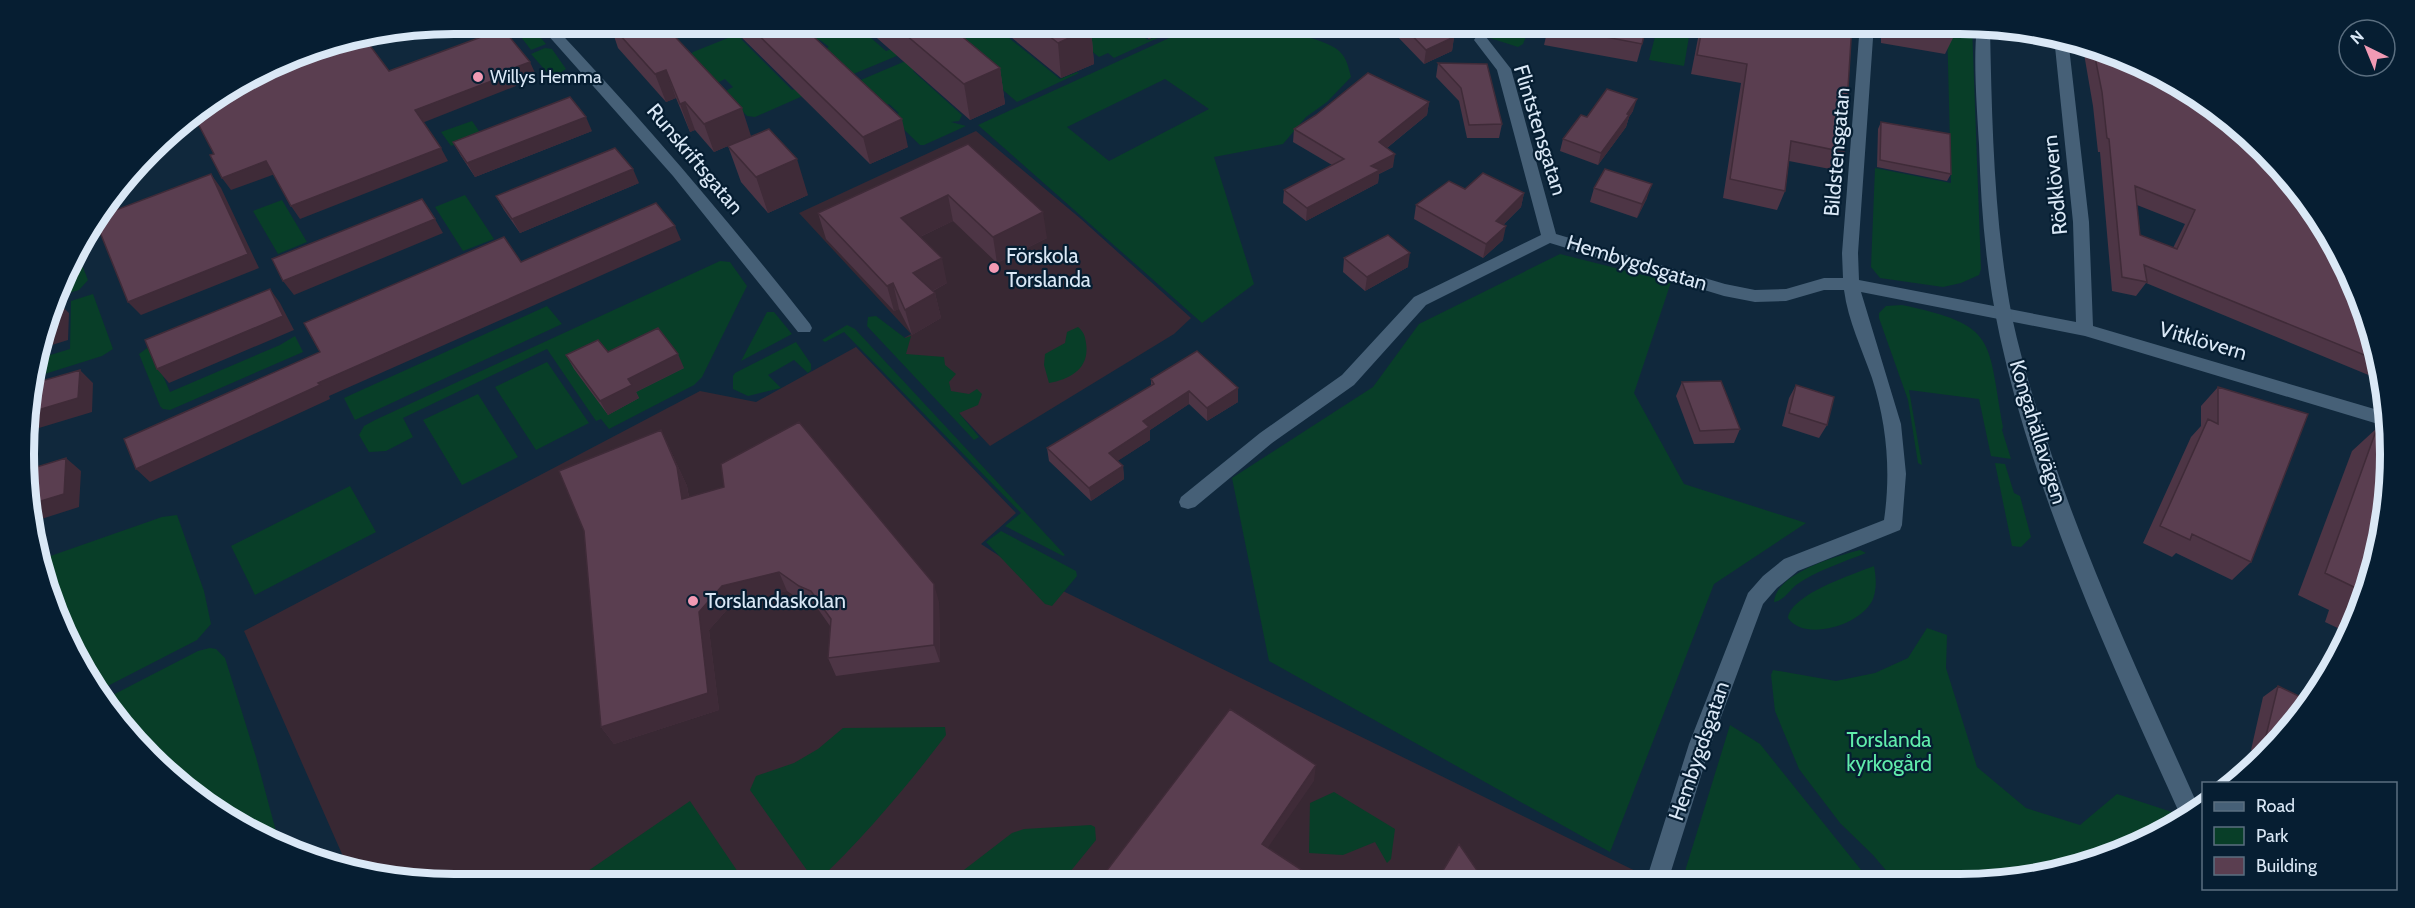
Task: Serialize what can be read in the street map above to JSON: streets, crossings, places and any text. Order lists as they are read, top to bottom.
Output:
{
  "streets": {
    "street": [
      "Flintstensgatan",
      "Bildstensgatan",
      "Runskriftsgatan",
      "Rödklövern",
      "Hembygdsgatan",
      "Vitklövern",
      "Kongahällavägen"
    ]
  },
  "crossings": [
    ["Flintstensgatan", "Hembygdsgatan"],
    ["Bildstensgatan", "Hembygdsgatan"],
    ["Rödklövern", "Vitklövern"],
    ["Hembygdsgatan", "Vitklövern"],
    ["Hembygdsgatan", "Kongahällavägen"],
    ["Vitklövern", "Kongahällavägen"]
  ],
  "parks": ["Torslanda kyrkogård"],
  "places": ["Willys Hemma", "Förskola Torslanda", "Torslandaskolan"],
  "legend": ["Road", "Park", "Building"],
  "north": "top left"
}
